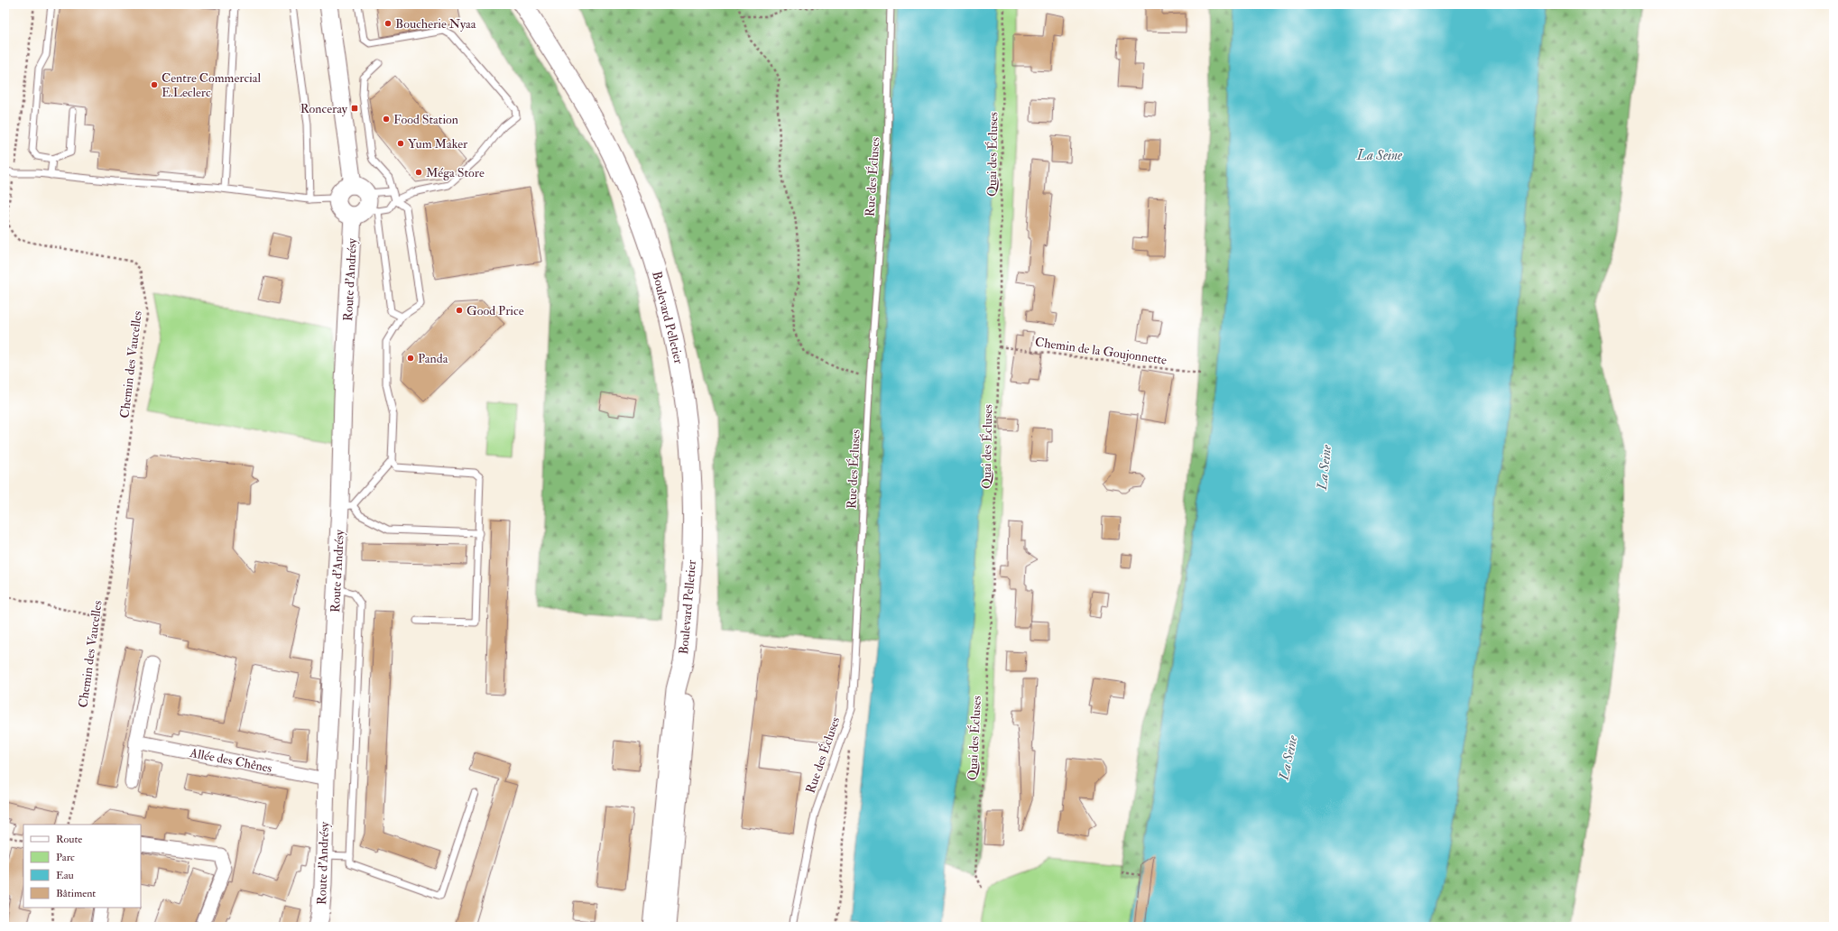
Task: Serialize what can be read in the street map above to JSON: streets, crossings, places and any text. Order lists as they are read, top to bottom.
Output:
{
  "streets": {
    "main road": ["Boulevard Pelletier"],
    "street": ["Route d'Andrésy", "Allée des Chênes"],
    "lane": ["Rue des Écluses"],
    "path": ["Quai des Écluses", "Chemin de la Goujonnette", "Chemin des Vaucelles"]
  },
  "crossings": [
    ["Quai des Écluses", "Chemin de la Goujonnette"],
    ["Route d'Andrésy", "Allée des Chênes"]
  ],
  "water": ["La Seine"],
  "places": {
    "other": [
      "Boucherie Nyaa",
      "Centre Commercial E.Leclerc",
      "Food Station",
      "Yum Maker",
      "Méga Store",
      "Good Price",
      "Panda"
    ],
    "transit": ["Ronceray"]
  },
  "legend": [
    "Route",
    "Parc",
    "Eau",
    "Bâtiment"
  ]
}
